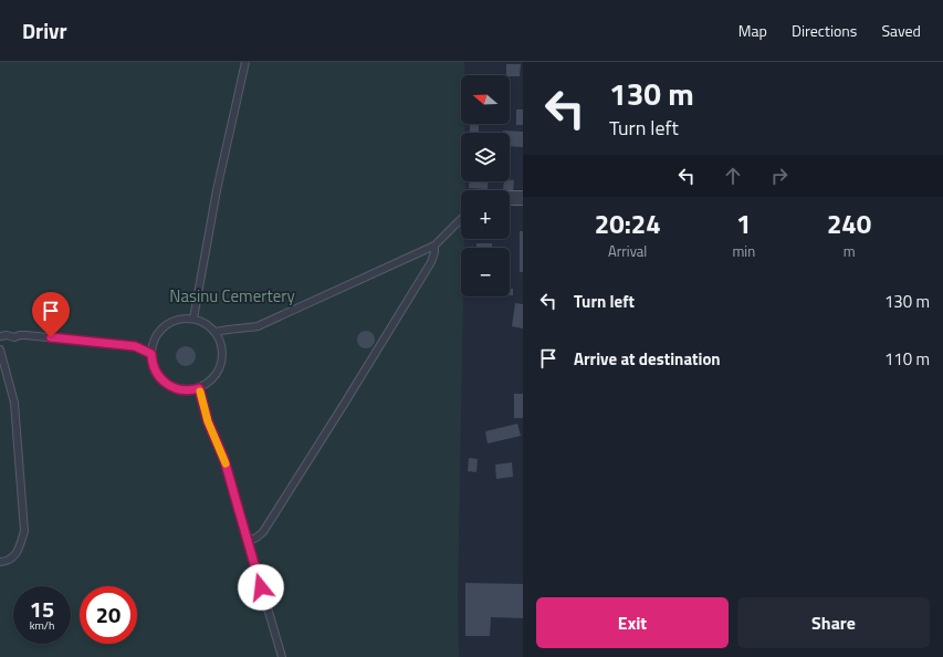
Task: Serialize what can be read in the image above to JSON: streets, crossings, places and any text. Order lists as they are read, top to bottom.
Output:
{
  "parks": ["Nasinu Cemertery"],
  "north": "left",
  "page": {
    "header": "Drivr",
    "nav": ["Map", "Directions", "Saved"],
    "turn": ["130 m", "Turn left"],
    "map_buttons": ["+", "−"],
    "eta": [
      "20:24",
      "Arrival",
      "1",
      "min",
      "240",
      "m"
    ],
    "list": [
      {
        "name": "Turn left",
        "value": "130 m"
      },
      {
        "name": "Arrive at destination",
        "value": "110 m"
      }
    ],
    "speed": "15 km/h",
    "limit": "20",
    "buttons": ["Exit", "Share"]
  }
}
